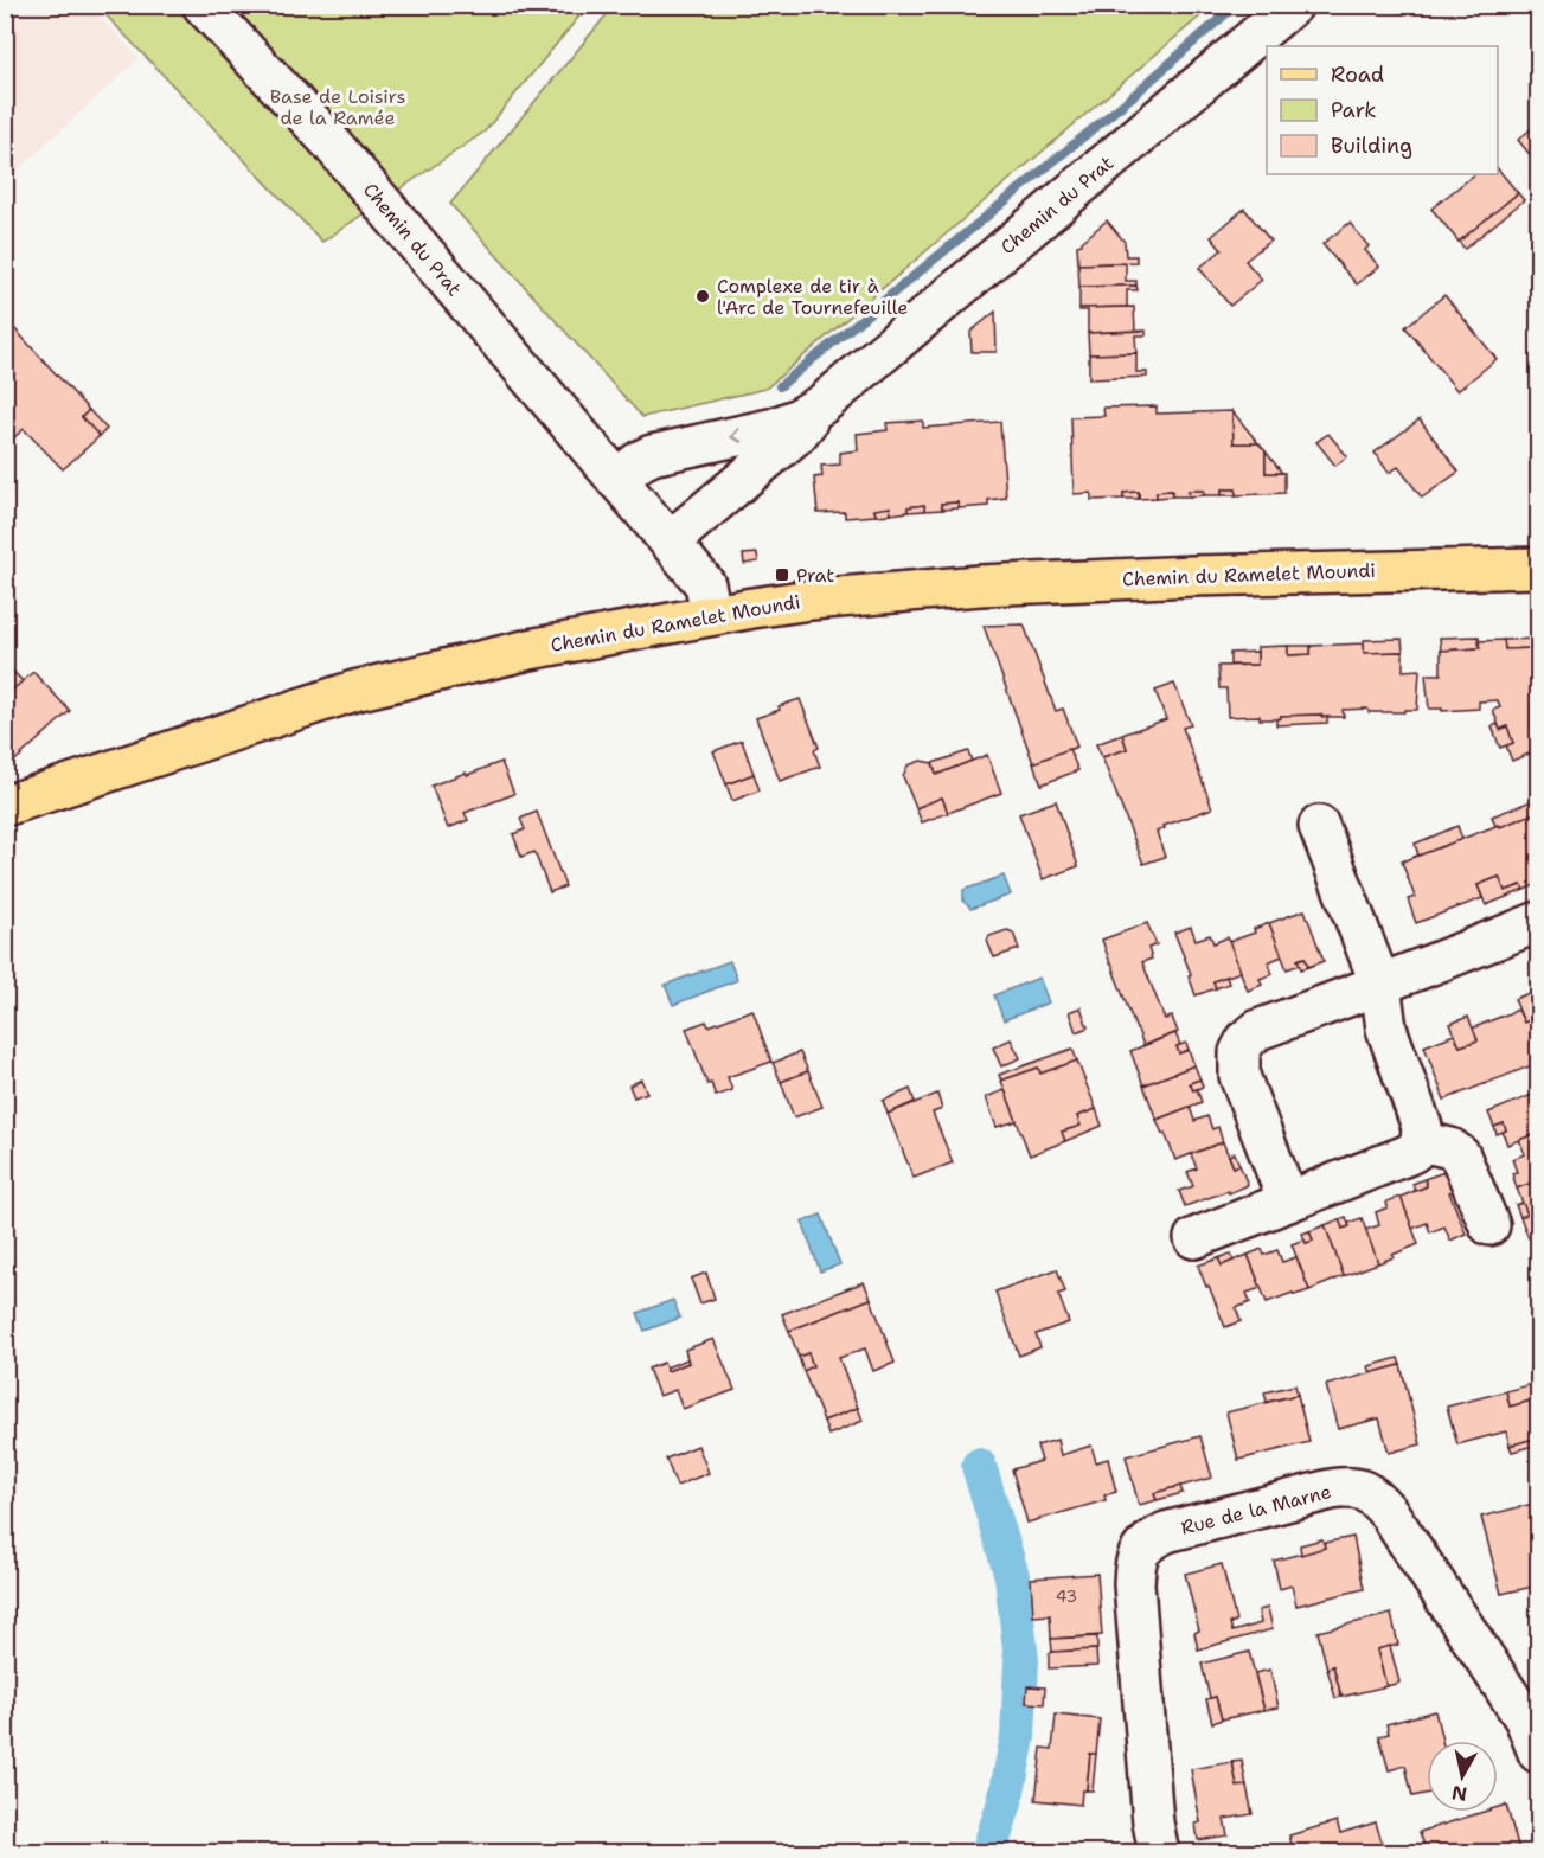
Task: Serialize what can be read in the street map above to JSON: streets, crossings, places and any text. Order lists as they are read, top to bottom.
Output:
{
  "streets": {
    "main road": ["Chemin du Ramelet Moundi"],
    "street": ["Chemin du Prat", "Rue de la Marne"]
  },
  "crossings": [
    ["Chemin du Prat", "Chemin du Ramelet Moundi"]
  ],
  "parks": ["Base de Loisirs de la Ramée"],
  "places": {
    "other": ["Complexe de tir à l'Arc de Tournefeuille"],
    "transit": ["Prat"]
  },
  "house_numbers": ["43"],
  "legend": ["Road", "Park", "Building"],
  "north": "bottom"
}
